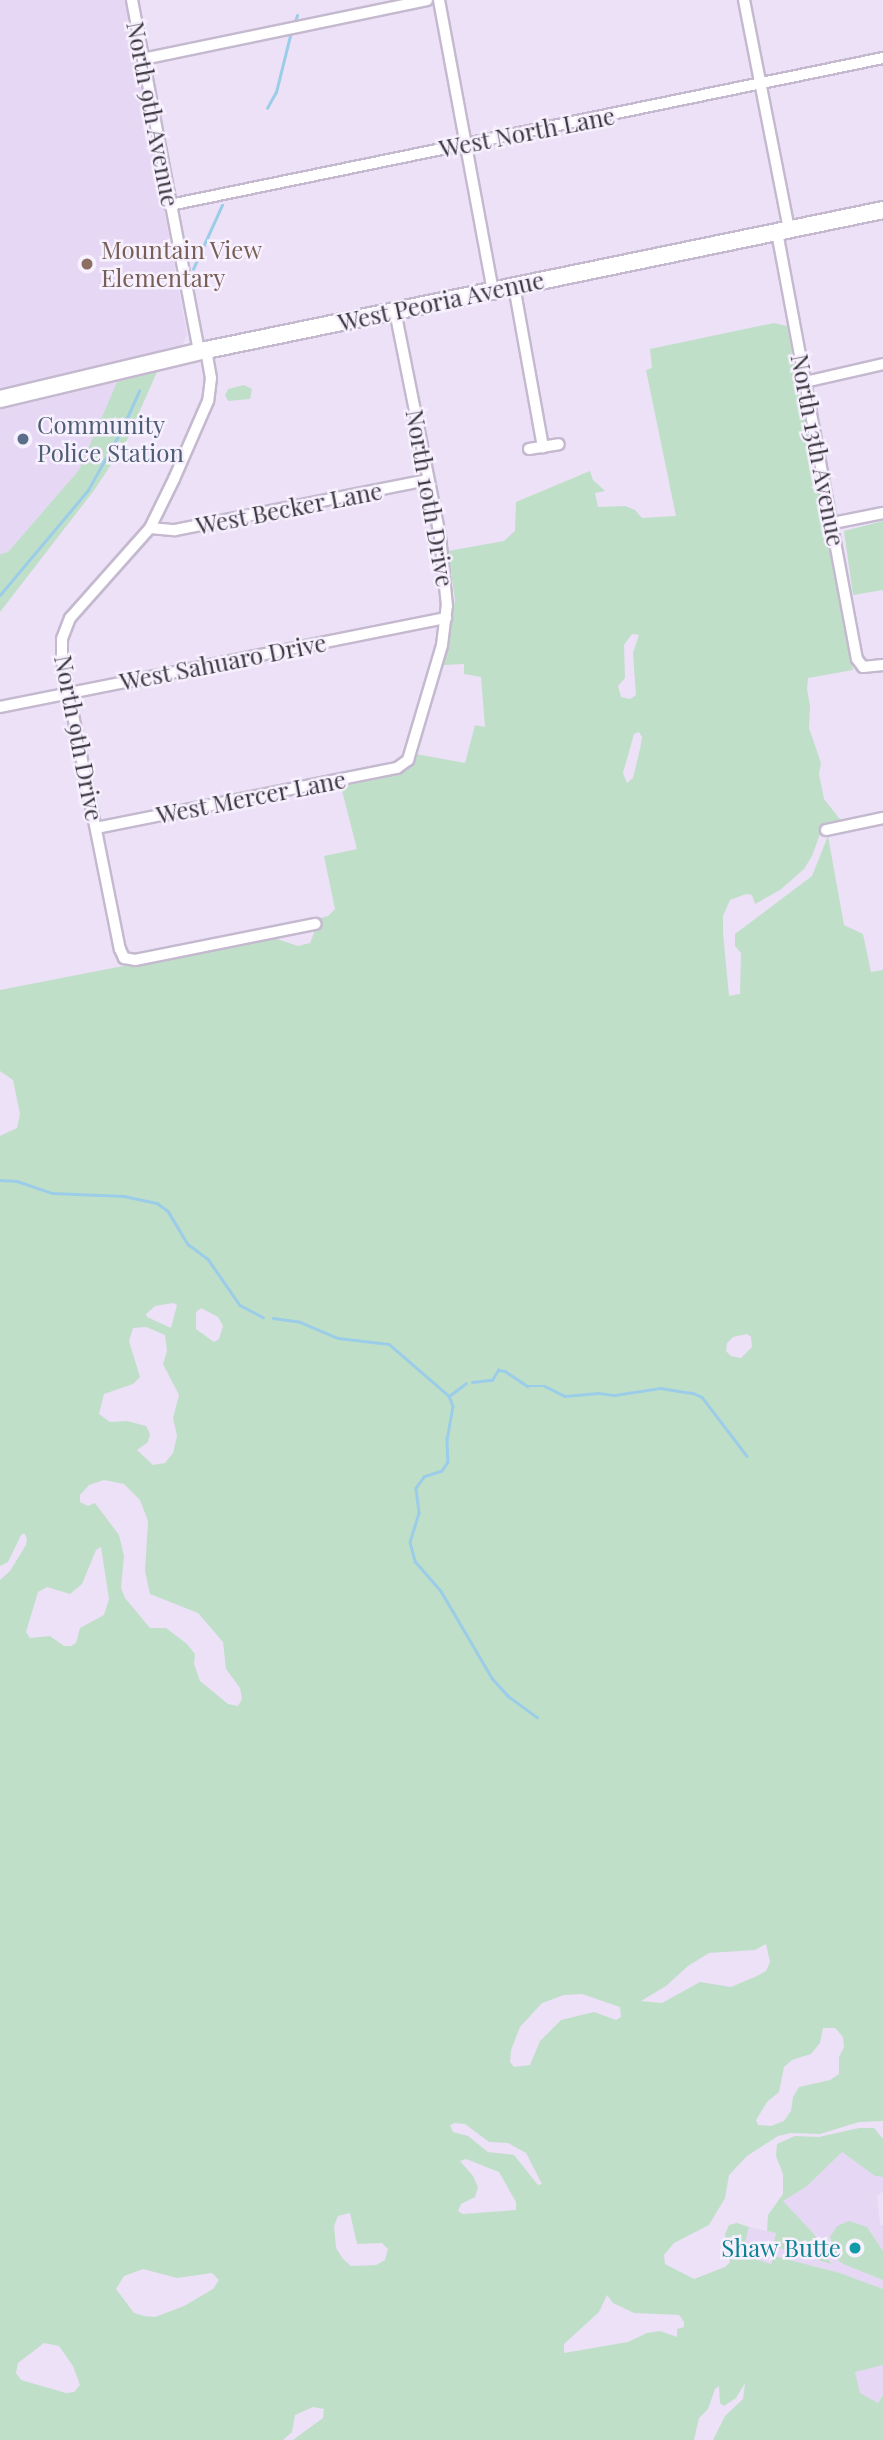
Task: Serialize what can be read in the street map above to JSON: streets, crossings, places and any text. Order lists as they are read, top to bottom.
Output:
{
  "streets": {
    "main road": ["West Peoria Avenue"],
    "street": [
      "North 9th Avenue",
      "West North Lane",
      "North 13th Avenue",
      "North 10th Drive",
      "West Becker Lane",
      "West Sahuaro Drive",
      "North 9th Drive",
      "West Mercer Lane"
    ]
  },
  "crossings": [
    ["North 9th Avenue", "West North Lane"],
    ["North 9th Avenue", "West Peoria Avenue"],
    ["North 9th Avenue", "North 9th Drive"],
    ["West North Lane", "North 13th Avenue"],
    ["West Peoria Avenue", "North 13th Avenue"],
    ["West Peoria Avenue", "North 10th Drive"],
    ["West Peoria Avenue", "North 9th Drive"],
    ["North 10th Drive", "West Becker Lane"],
    ["North 10th Drive", "West Sahuaro Drive"],
    ["North 10th Drive", "West Mercer Lane"],
    ["West Becker Lane", "North 9th Drive"],
    ["West Sahuaro Drive", "North 9th Drive"],
    ["North 9th Drive", "West Mercer Lane"]
  ],
  "places": ["Mountain View Elementary", "Community Police Station", "Shaw Butte"]
}
